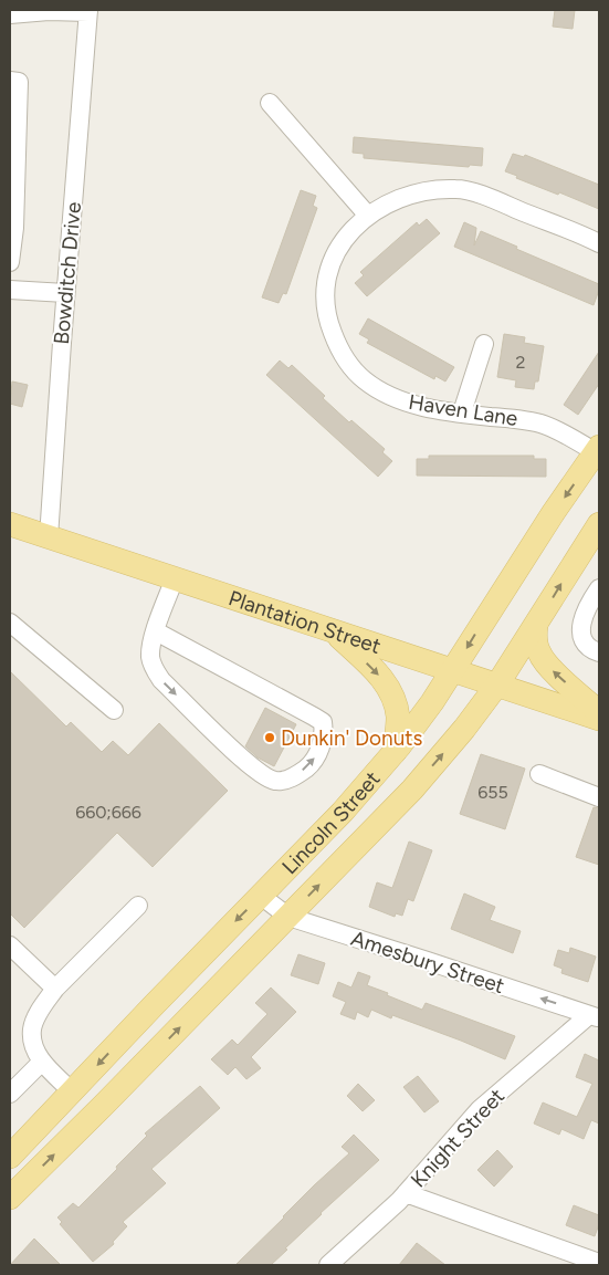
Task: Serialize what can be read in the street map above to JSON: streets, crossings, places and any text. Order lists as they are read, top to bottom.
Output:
{
  "streets": {
    "main road": ["Plantation Street", "Lincoln Street"],
    "street": [
      "Bowditch Drive",
      "Haven Lane",
      "Amesbury Street",
      "Knight Street"
    ]
  },
  "crossings": [
    ["Bowditch Drive", "Plantation Street"],
    ["Haven Lane", "Lincoln Street"],
    ["Plantation Street", "Lincoln Street"],
    ["Lincoln Street", "Amesbury Street"],
    ["Amesbury Street", "Knight Street"]
  ],
  "one_way": ["Amesbury Street"],
  "places": ["Dunkin' Donuts"],
  "house_numbers": ["2", "655", "660;666"]
}
